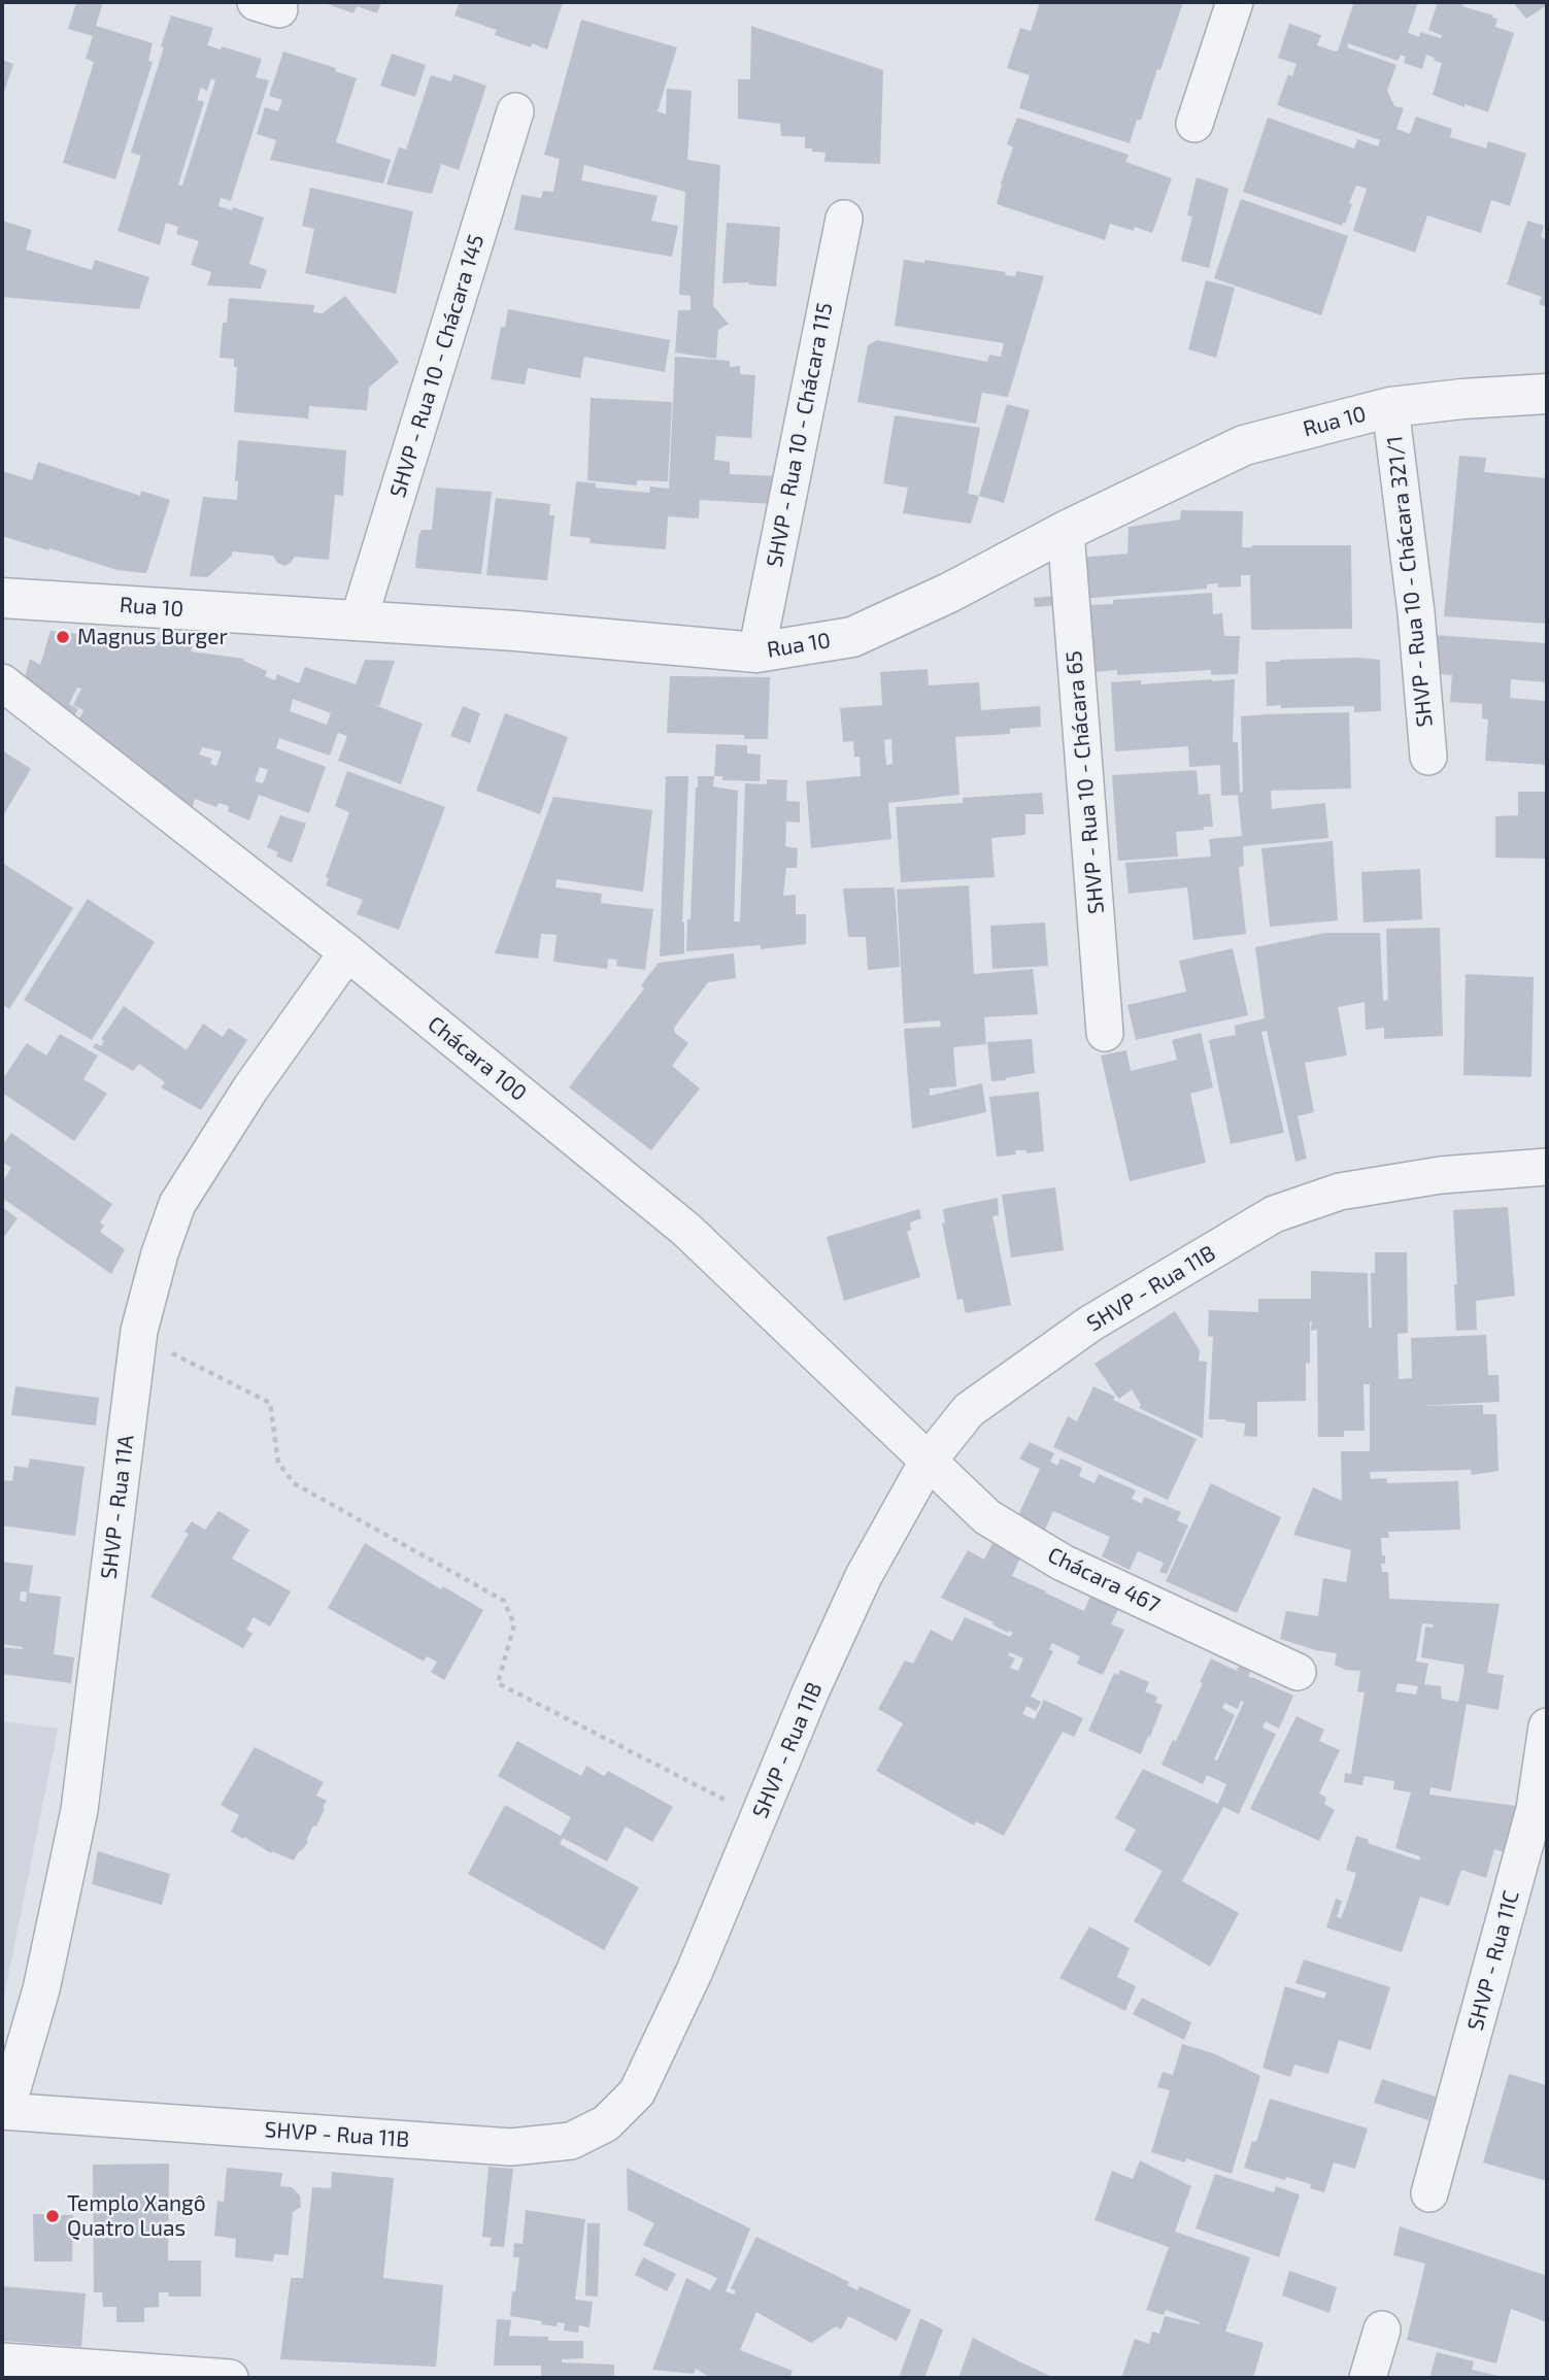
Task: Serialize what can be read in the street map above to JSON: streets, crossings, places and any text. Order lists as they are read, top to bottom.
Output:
{
  "streets": {
    "street": [
      "SHVP - Rua 10 - Chácara 145",
      "Rua 10",
      "SHVP - Rua 10 - Chácara 115",
      "SHVP - Rua 10 - Chácara 321/1",
      "SHVP - Rua 10 - Chácara 65",
      "Chácara 100",
      "SHVP - Rua 11B",
      "SHVP - Rua 11A",
      "Chácara 467",
      "SHVP - Rua 11C"
    ]
  },
  "crossings": [
    ["SHVP - Rua 10 - Chácara 145", "Rua 10"],
    ["Rua 10", "SHVP - Rua 10 - Chácara 115"],
    ["Rua 10", "SHVP - Rua 10 - Chácara 321/1"],
    ["Rua 10", "SHVP - Rua 10 - Chácara 65"],
    ["Chácara 100", "SHVP - Rua 11B"],
    ["Chácara 100", "SHVP - Rua 11A"],
    ["Chácara 100", "Chácara 467"],
    ["SHVP - Rua 11B", "SHVP - Rua 11A"],
    ["SHVP - Rua 11B", "Chácara 467"]
  ],
  "places": ["Magnus Burger", "Templo Xangô Quatro Luas"]
}
